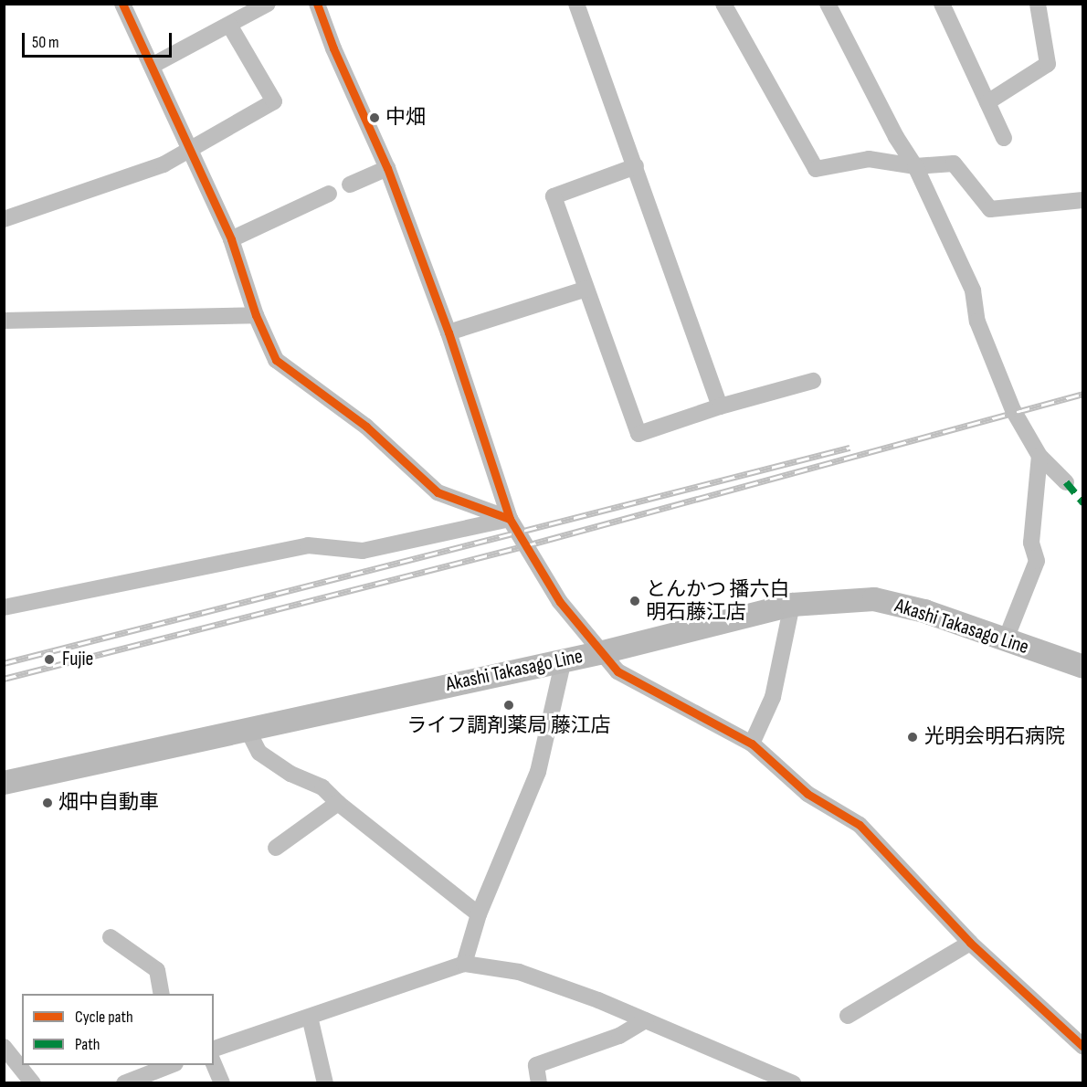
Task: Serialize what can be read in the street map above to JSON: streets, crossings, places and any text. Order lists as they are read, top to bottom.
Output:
{
  "streets": {
    "main road": ["Akashi Takasago Line"]
  },
  "places": [
    "中畑",
    "とんかつ 播六白 明石藤江店",
    "Fujie",
    "ライフ調剤薬局 藤江店",
    "光明会明石病院",
    "畑中自動車"
  ],
  "legend": ["Cycle path", "Path"],
  "scale_bar": "50 m"
}
